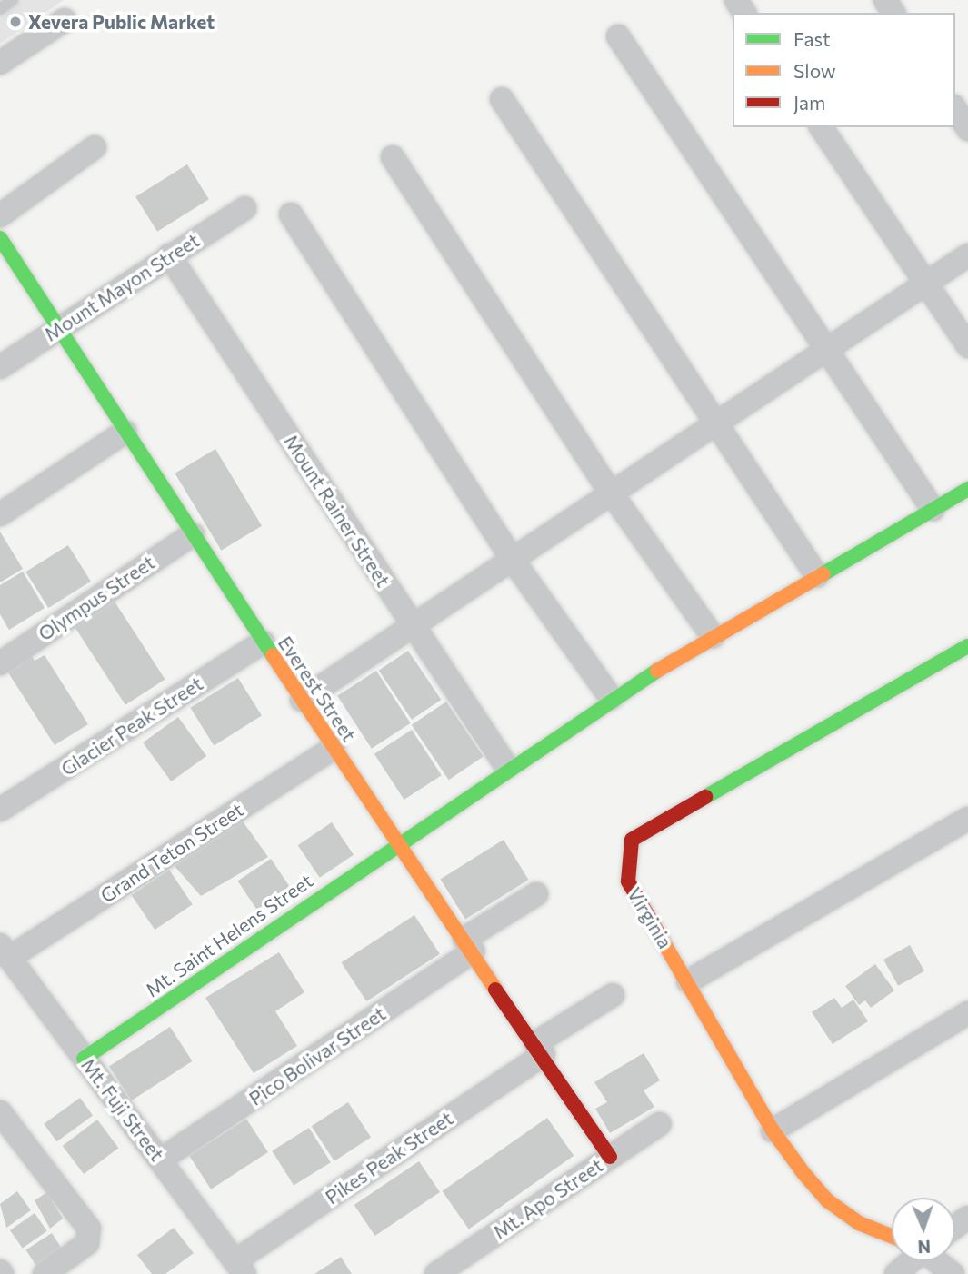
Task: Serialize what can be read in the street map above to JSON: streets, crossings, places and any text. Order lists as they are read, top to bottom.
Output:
{
  "streets": {
    "street": [
      "Mount Mayon Street",
      "Mount Rainer Street",
      "Olympus Street",
      "Everest Street",
      "Glacier Peak Street",
      "Grand Teton Street",
      "Virginia",
      "Mt. Saint Helens Street",
      "Pico Bolivar Street",
      "Mt. Fuji Street",
      "Pikes Peak Street",
      "Mt. Apo Street"
    ]
  },
  "crossings": [
    ["Mount Mayon Street", "Mount Rainer Street"],
    ["Mount Mayon Street", "Everest Street"],
    ["Mount Rainer Street", "Mt. Saint Helens Street"],
    ["Olympus Street", "Everest Street"],
    ["Everest Street", "Glacier Peak Street"],
    ["Everest Street", "Grand Teton Street"],
    ["Everest Street", "Mt. Saint Helens Street"],
    ["Everest Street", "Pico Bolivar Street"],
    ["Everest Street", "Pikes Peak Street"],
    ["Everest Street", "Mt. Apo Street"],
    ["Grand Teton Street", "Mt. Fuji Street"],
    ["Mt. Saint Helens Street", "Mt. Fuji Street"],
    ["Pico Bolivar Street", "Mt. Fuji Street"],
    ["Mt. Fuji Street", "Pikes Peak Street"]
  ],
  "places": ["Xevera Public Market"],
  "legend": ["Fast", "Slow", "Jam"],
  "north": "bottom"
}
